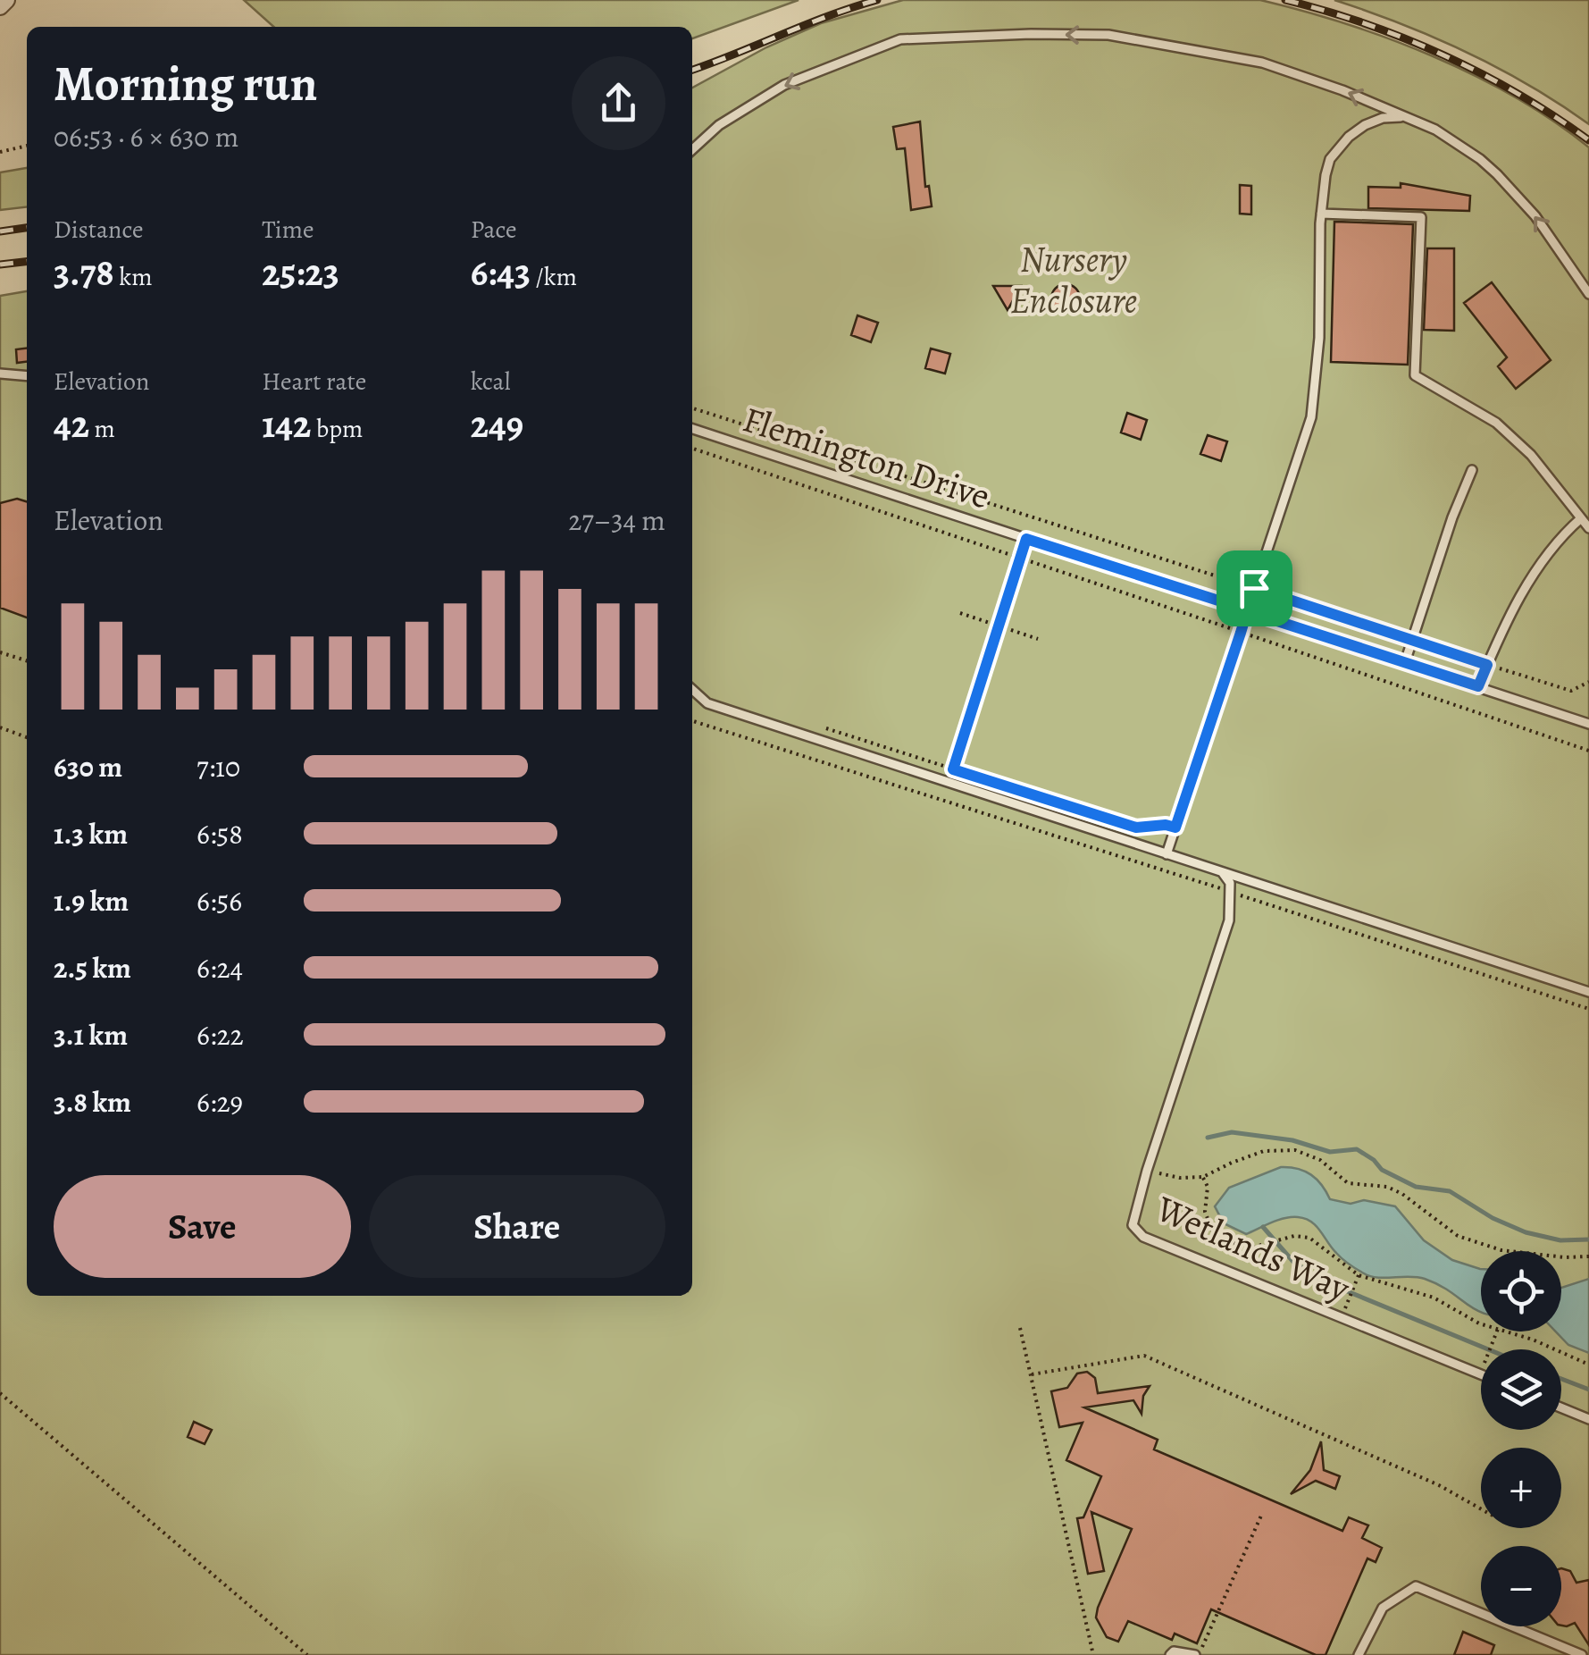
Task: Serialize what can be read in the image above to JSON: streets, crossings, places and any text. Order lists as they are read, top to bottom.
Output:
{
  "streets": {
    "lane": ["Flemington Drive", "Wetlands Way"]
  },
  "parks": ["Nursery Enclosure"],
  "page": {
    "heading": ["Morning run", "06:53 · 6 × 630 m"],
    "stats": [
      ["Distance", "3.78 km"],
      ["Time", "25:23"],
      ["Pace", "6:43 /km"],
      ["Elevation", "42 m"],
      ["Heart rate", "142 bpm"],
      ["kcal", "249"]
    ],
    "chart": ["Elevation", "27–34 m"],
    "list": [
      {
        "name": "630 m",
        "note": "7:10"
      },
      {
        "name": "1.3 km",
        "note": "6:58"
      },
      {
        "name": "1.9 km",
        "note": "6:56"
      },
      {
        "name": "2.5 km",
        "note": "6:24"
      },
      {
        "name": "3.1 km",
        "note": "6:22"
      },
      {
        "name": "3.8 km",
        "note": "6:29"
      }
    ],
    "buttons": ["Save", "Share"],
    "map_buttons": ["+", "−"]
  }
}
